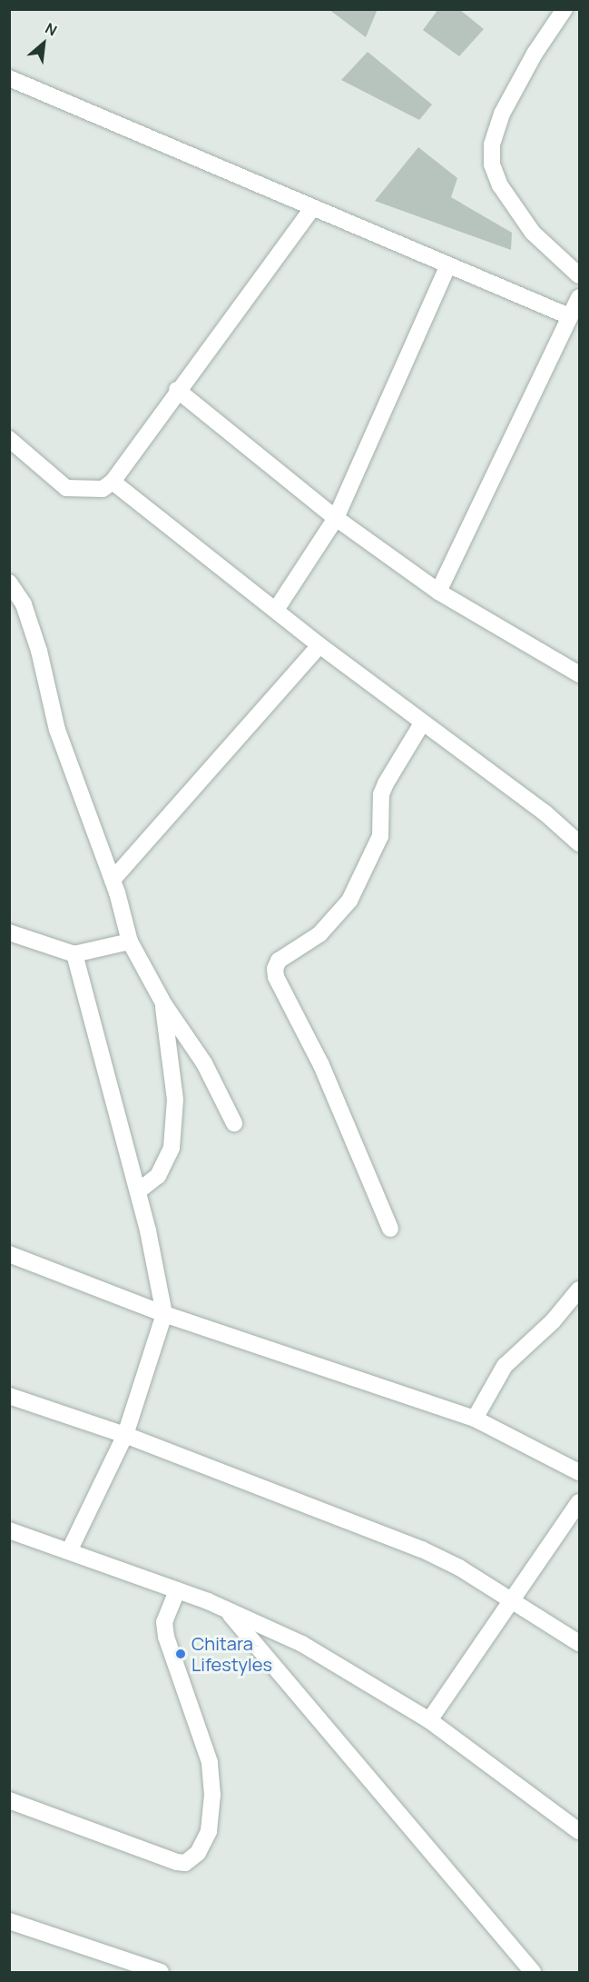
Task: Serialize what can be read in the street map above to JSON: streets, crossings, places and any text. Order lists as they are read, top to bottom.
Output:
{
  "places": ["Chitara Lifestyles"],
  "north": "top right"
}
